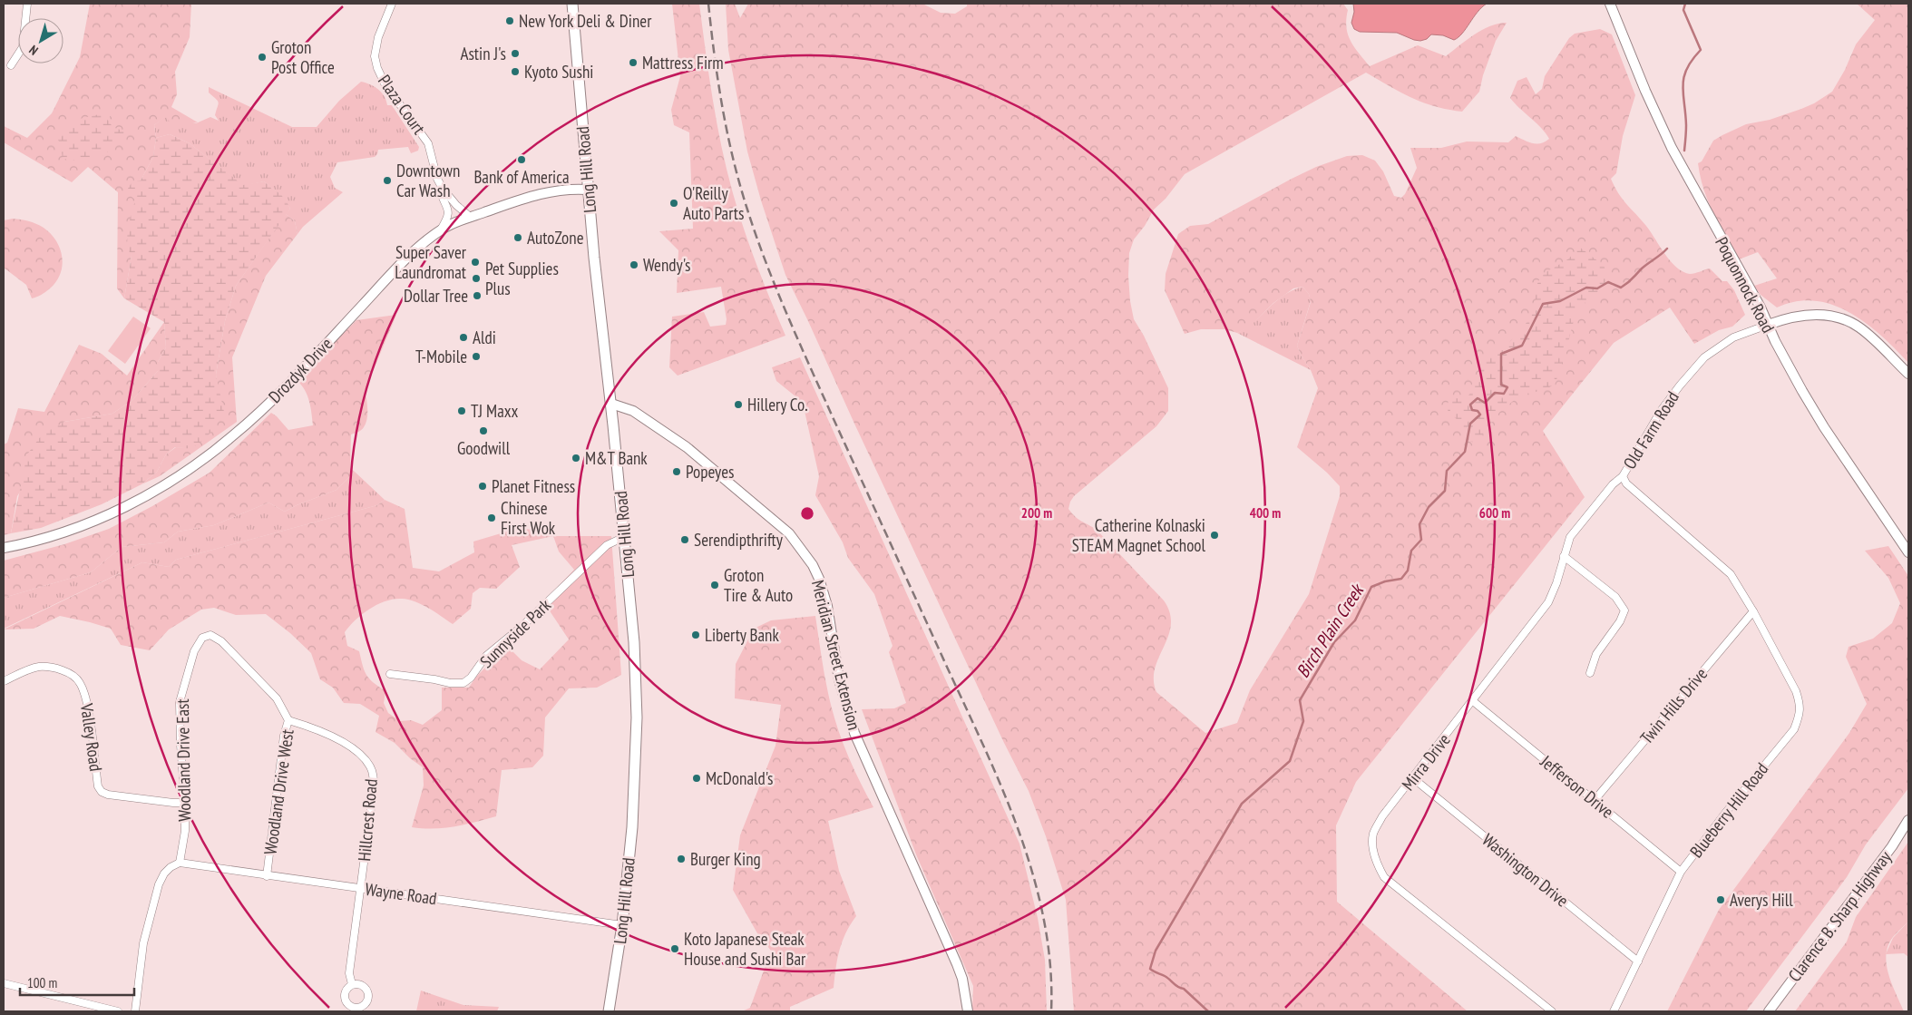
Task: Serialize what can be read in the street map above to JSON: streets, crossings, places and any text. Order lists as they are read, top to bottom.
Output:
{
  "streets": {
    "main road": ["Long Hill Road"],
    "street": [
      "Plaza Court",
      "Poquonnock Road",
      "Drozdyk Drive",
      "Old Farm Road",
      "Sunnyside Park",
      "Meridian Street Extension",
      "Twin Hills Drive",
      "Valley Road",
      "Woodland Drive East",
      "Mirra Drive",
      "Jefferson Drive",
      "Woodland Drive West",
      "Blueberry Hill Road",
      "Hillcrest Road",
      "Washington Drive",
      "Wayne Road",
      "Clarence B. Sharp Highway"
    ]
  },
  "crossings": [
    ["Plaza Court", "Drozdyk Drive"],
    ["Long Hill Road", "Drozdyk Drive"],
    ["Long Hill Road", "Sunnyside Park"],
    ["Long Hill Road", "Meridian Street Extension"],
    ["Long Hill Road", "Wayne Road"],
    ["Poquonnock Road", "Old Farm Road"],
    ["Old Farm Road", "Twin Hills Drive"],
    ["Old Farm Road", "Mirra Drive"],
    ["Old Farm Road", "Blueberry Hill Road"],
    ["Twin Hills Drive", "Jefferson Drive"],
    ["Twin Hills Drive", "Blueberry Hill Road"],
    ["Valley Road", "Woodland Drive East"],
    ["Woodland Drive East", "Woodland Drive West"],
    ["Woodland Drive East", "Wayne Road"],
    ["Mirra Drive", "Jefferson Drive"],
    ["Mirra Drive", "Washington Drive"],
    ["Jefferson Drive", "Blueberry Hill Road"],
    ["Woodland Drive West", "Hillcrest Road"],
    ["Woodland Drive West", "Wayne Road"],
    ["Blueberry Hill Road", "Washington Drive"],
    ["Hillcrest Road", "Wayne Road"]
  ],
  "water": ["Birch Plain Creek"],
  "places": [
    "New York Deli & Diner",
    "Astin J's",
    "Groton Post Office",
    "Mattress Firm",
    "Kyoto Sushi",
    "Bank of America",
    "Downtown Car Wash",
    "O'Reilly Auto Parts",
    "AutoZone",
    "Super Saver Laundromat",
    "Wendy's",
    "Pet Supplies Plus",
    "Dollar Tree",
    "Aldi",
    "T-Mobile",
    "Hillery Co.",
    "TJ Maxx",
    "Goodwill",
    "M&T Bank",
    "Popeyes",
    "Planet Fitness",
    "Chinese First Wok",
    "Catherine Kolnaski STEAM Magnet School",
    "Serendipthrifty",
    "Groton Tire & Auto",
    "Liberty Bank",
    "McDonald's",
    "Burger King",
    "Averys Hill",
    "Koto Japanese Steak House and Sushi Bar"
  ],
  "scale_bar": "100 m",
  "north": "bottom left",
  "rings": ["200 m", "400 m", "600 m"]
}
